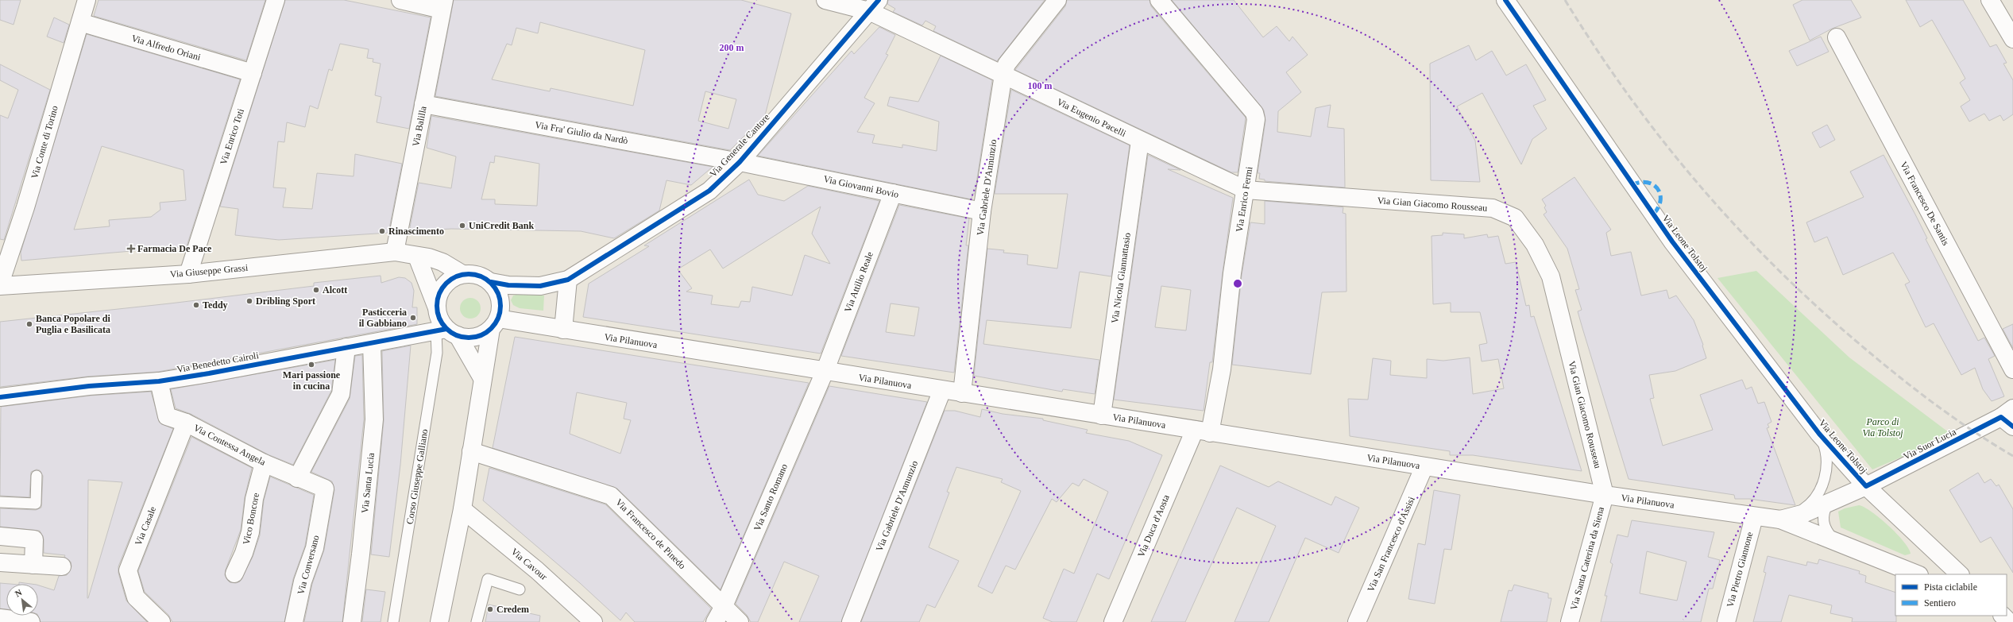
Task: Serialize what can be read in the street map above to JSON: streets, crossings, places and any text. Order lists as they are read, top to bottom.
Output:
{
  "streets": {
    "street": [
      "Via Alfredo Oriani",
      "Via Eugenio Pacelli",
      "Via Balilla",
      "Via Fra' Giulio da Nardò",
      "Via Enrico Toti",
      "Via Conte di Torino",
      "Via Generale Cantore",
      "Via Giovanni Bovio",
      "Via Gabriele D'Annunzio",
      "Via Enrico Fermi",
      "Via Francesco De Santis",
      "Via Gian Giacomo Rousseau",
      "Via Leone Tolstoj",
      "Via Giuseppe Grassi",
      "Via Nicola Giannattasio",
      "Via Attilio Reale",
      "Via Pilanuova",
      "Via Benedetto Cairoli",
      "Via Suor Lucia",
      "Via Contessa Angela",
      "Via Santa Lucia",
      "Via Santo Romano",
      "Vico Boncore",
      "Via Casale",
      "Via Duca d'Aosta",
      "Via Francesco de Pinedo",
      "Via San Francesco d'Assisi",
      "Via Santa Caterina da Siena",
      "Via Cavour",
      "Via Conversano",
      "Via Pietro Giannone"
    ],
    "lane": ["Corso Giuseppe Galliano"]
  },
  "crossings": [
    ["Via Alfredo Oriani", "Via Enrico Toti"],
    ["Via Alfredo Oriani", "Via Conte di Torino"],
    ["Via Eugenio Pacelli", "Via Generale Cantore"],
    ["Via Eugenio Pacelli", "Via Gabriele D'Annunzio"],
    ["Via Eugenio Pacelli", "Via Enrico Fermi"],
    ["Via Eugenio Pacelli", "Via Gian Giacomo Rousseau"],
    ["Via Eugenio Pacelli", "Via Nicola Giannattasio"],
    ["Via Balilla", "Via Fra' Giulio da Nardò"],
    ["Via Balilla", "Via Giuseppe Grassi"],
    ["Via Fra' Giulio da Nardò", "Via Generale Cantore"],
    ["Via Fra' Giulio da Nardò", "Via Giovanni Bovio"],
    ["Via Enrico Toti", "Via Giuseppe Grassi"],
    ["Via Conte di Torino", "Via Giuseppe Grassi"],
    ["Via Generale Cantore", "Via Giovanni Bovio"],
    ["Via Generale Cantore", "Via Giuseppe Grassi"],
    ["Via Generale Cantore", "Via Pilanuova"],
    ["Via Generale Cantore", "Via Benedetto Cairoli"],
    ["Via Generale Cantore", "Corso Giuseppe Galliano"],
    ["Via Giovanni Bovio", "Via Gabriele D'Annunzio"],
    ["Via Giovanni Bovio", "Via Attilio Reale"],
    ["Via Gabriele D'Annunzio", "Via Pilanuova"],
    ["Via Enrico Fermi", "Via Gian Giacomo Rousseau"],
    ["Via Enrico Fermi", "Via Pilanuova"],
    ["Via Enrico Fermi", "Via Duca d'Aosta"],
    ["Via Gian Giacomo Rousseau", "Via Pilanuova"],
    ["Via Gian Giacomo Rousseau", "Via Santa Caterina da Siena"],
    ["Via Leone Tolstoj", "Via Pilanuova"],
    ["Via Leone Tolstoj", "Via Suor Lucia"],
    ["Via Giuseppe Grassi", "Via Pilanuova"],
    ["Via Giuseppe Grassi", "Via Benedetto Cairoli"],
    ["Via Giuseppe Grassi", "Corso Giuseppe Galliano"],
    ["Via Nicola Giannattasio", "Via Pilanuova"],
    ["Via Attilio Reale", "Via Pilanuova"],
    ["Via Attilio Reale", "Via Santo Romano"],
    ["Via Pilanuova", "Via Benedetto Cairoli"],
    ["Via Pilanuova", "Via Suor Lucia"],
    ["Via Pilanuova", "Corso Giuseppe Galliano"],
    ["Via Pilanuova", "Via Santo Romano"],
    ["Via Pilanuova", "Via Duca d'Aosta"],
    ["Via Pilanuova", "Via San Francesco d'Assisi"],
    ["Via Pilanuova", "Via Santa Caterina da Siena"],
    ["Via Pilanuova", "Via Pietro Giannone"],
    ["Via Benedetto Cairoli", "Via Contessa Angela"],
    ["Via Benedetto Cairoli", "Corso Giuseppe Galliano"],
    ["Via Benedetto Cairoli", "Via Santa Lucia"],
    ["Via Contessa Angela", "Vico Boncore"],
    ["Via Contessa Angela", "Via Casale"],
    ["Via Contessa Angela", "Via Conversano"],
    ["Via Santo Romano", "Via Francesco de Pinedo"]
  ],
  "parks": ["Parco di Via Tolstoj"],
  "places": {
    "other": [
      "UniCredit Bank",
      "Rinascimento",
      "Alcott",
      "Dribling Sport",
      "Teddy",
      "Pasticceria il Gabbiano",
      "Banca Popolare di Puglia e Basilicata",
      "Mari passione in cucina",
      "Credem"
    ],
    "health": ["Farmacia De Pace"]
  },
  "legend": ["Pista ciclabile", "Sentiero"],
  "north": "top left",
  "rings": ["200 m", "100 m"]
}
